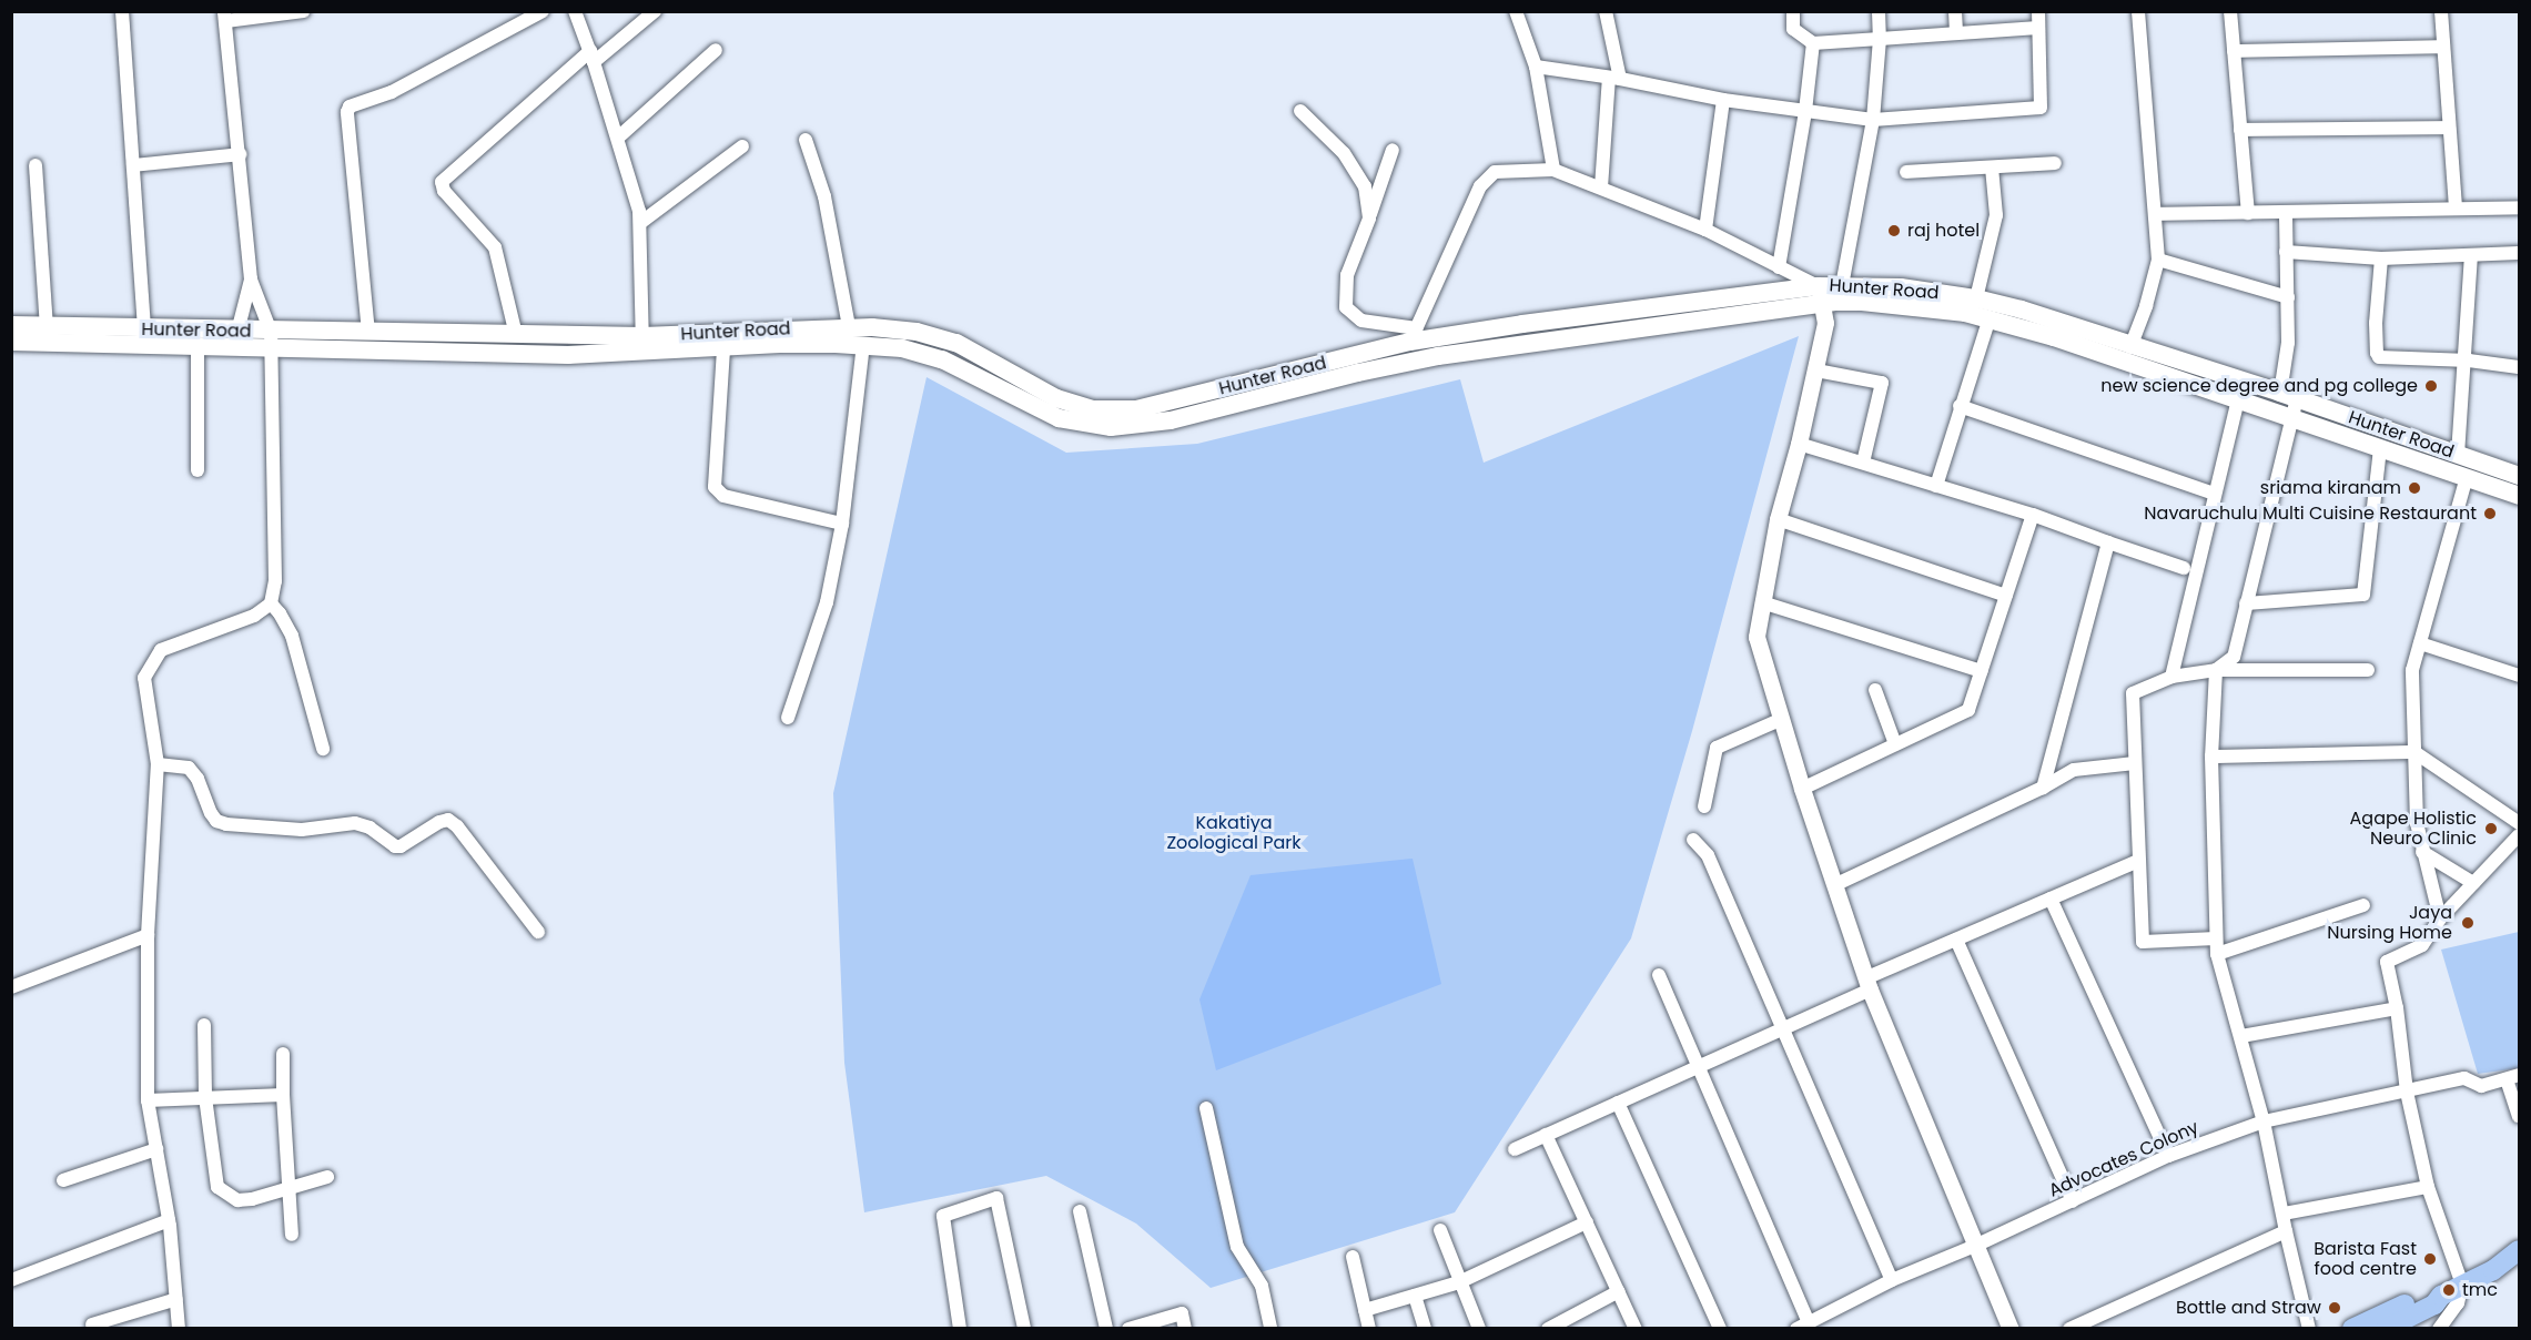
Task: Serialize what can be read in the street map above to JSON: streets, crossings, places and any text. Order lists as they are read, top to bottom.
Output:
{
  "streets": {
    "main road": ["Hunter Road"],
    "street": ["Advocates Colony"]
  },
  "parks": ["Kakatiya Zoological Park"],
  "places": [
    "raj hotel",
    "new science degree and pg college",
    "sriama kiranam",
    "Navaruchulu Multi Cuisine Restaurant",
    "Agape Holistic Neuro Clinic",
    "Jaya Nursing Home",
    "Barista Fast food centre",
    "tmc",
    "Bottle and Straw"
  ]
}
